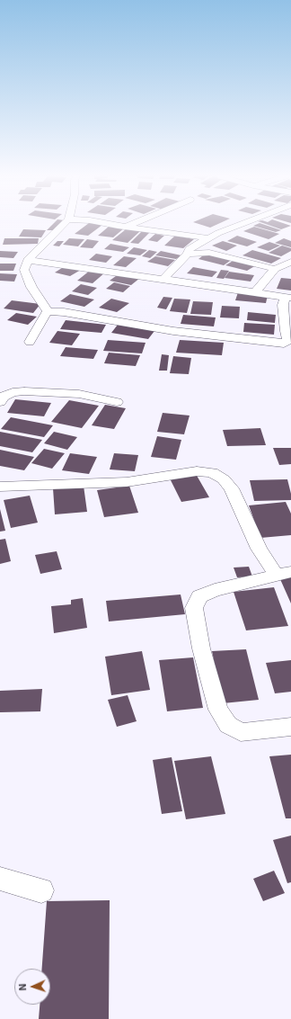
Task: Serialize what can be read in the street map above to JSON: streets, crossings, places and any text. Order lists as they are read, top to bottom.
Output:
{
  "north": "left"
}
